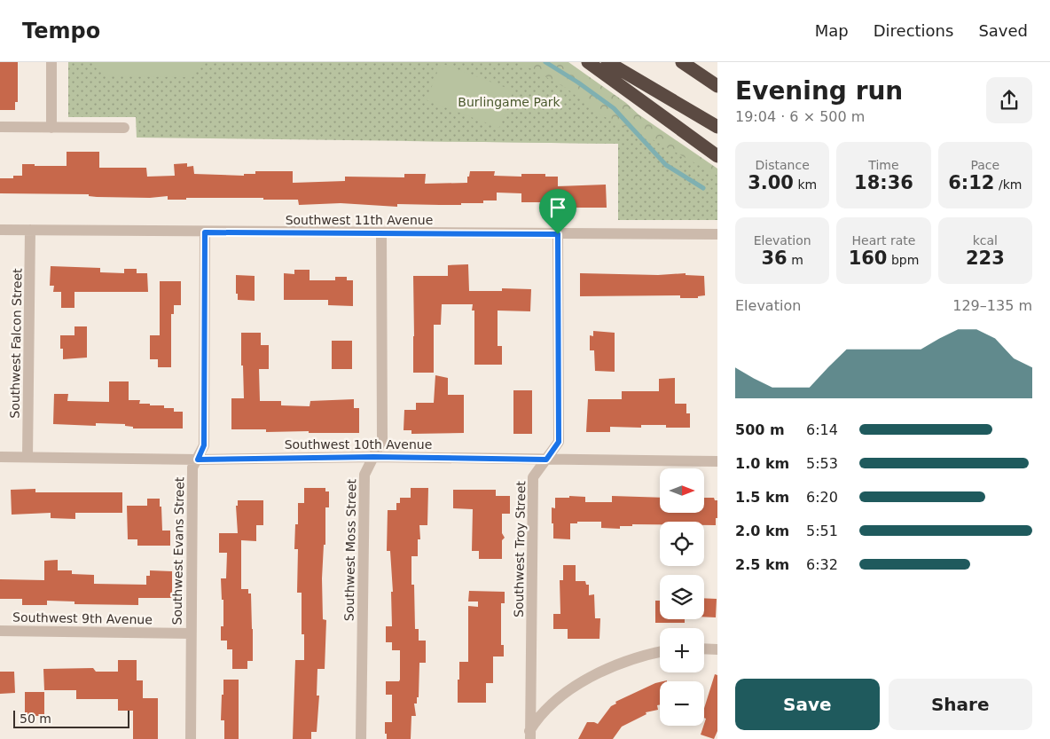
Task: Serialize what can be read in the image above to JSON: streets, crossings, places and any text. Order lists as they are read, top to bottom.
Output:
{
  "streets": {
    "street": [
      "Southwest 11th Avenue",
      "Southwest Falcon Street",
      "Southwest 10th Avenue",
      "Southwest Troy Street",
      "Southwest Moss Street",
      "Southwest Evans Street",
      "Southwest 9th Avenue"
    ]
  },
  "crossings": [
    ["Southwest 11th Avenue", "Southwest Falcon Street"],
    ["Southwest 11th Avenue", "Southwest Troy Street"],
    ["Southwest 11th Avenue", "Southwest Moss Street"],
    ["Southwest 11th Avenue", "Southwest Evans Street"],
    ["Southwest Falcon Street", "Southwest 10th Avenue"],
    ["Southwest 10th Avenue", "Southwest Troy Street"],
    ["Southwest 10th Avenue", "Southwest Moss Street"],
    ["Southwest 10th Avenue", "Southwest Evans Street"],
    ["Southwest Evans Street", "Southwest 9th Avenue"]
  ],
  "parks": ["Burlingame Park"],
  "scale_bar": "50 m",
  "north": "right",
  "page": {
    "header": "Tempo",
    "nav": ["Map", "Directions", "Saved"],
    "heading": ["Evening run", "19:04 · 6 × 500 m"],
    "stats": [
      ["Distance", "3.00 km"],
      ["Time", "18:36"],
      ["Pace", "6:12 /km"],
      ["Elevation", "36 m"],
      ["Heart rate", "160 bpm"],
      ["kcal", "223"]
    ],
    "chart": ["Elevation", "129–135 m"],
    "list": [
      {
        "name": "500 m",
        "note": "6:14"
      },
      {
        "name": "1.0 km",
        "note": "5:53"
      },
      {
        "name": "1.5 km",
        "note": "6:20"
      },
      {
        "name": "2.0 km",
        "note": "5:51"
      },
      {
        "name": "2.5 km",
        "note": "6:32"
      }
    ],
    "map_buttons": ["+", "−"],
    "buttons": ["Save", "Share"],
    "scale": "50 m"
  }
}
